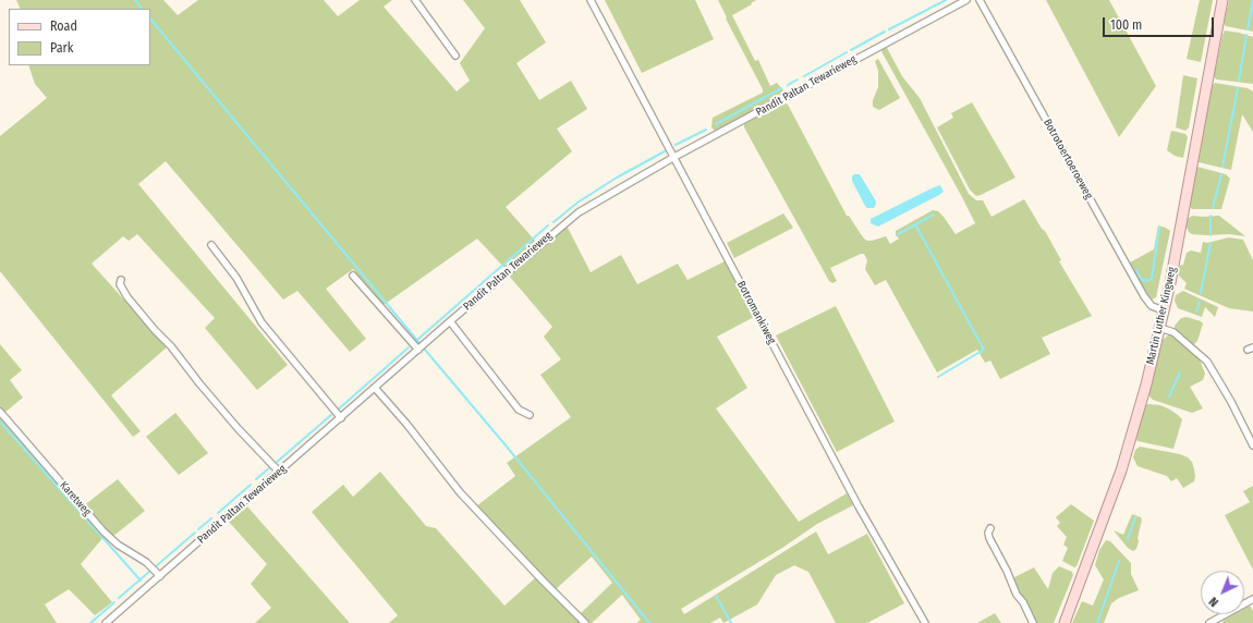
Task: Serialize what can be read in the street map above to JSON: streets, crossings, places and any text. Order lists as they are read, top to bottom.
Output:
{
  "streets": {
    "main road": ["Martin Luther Kingweg"],
    "street": [
      "Pandit Paltan Tewarieweg",
      "Botrotoertoeroeweg",
      "Botromankiweg",
      "Karetweg"
    ]
  },
  "crossings": [
    ["Pandit Paltan Tewarieweg", "Botromankiweg"],
    ["Pandit Paltan Tewarieweg", "Karetweg"],
    ["Botrotoertoeroeweg", "Martin Luther Kingweg"]
  ],
  "legend": ["Road", "Park"],
  "scale_bar": "100 m",
  "north": "bottom left"
}
